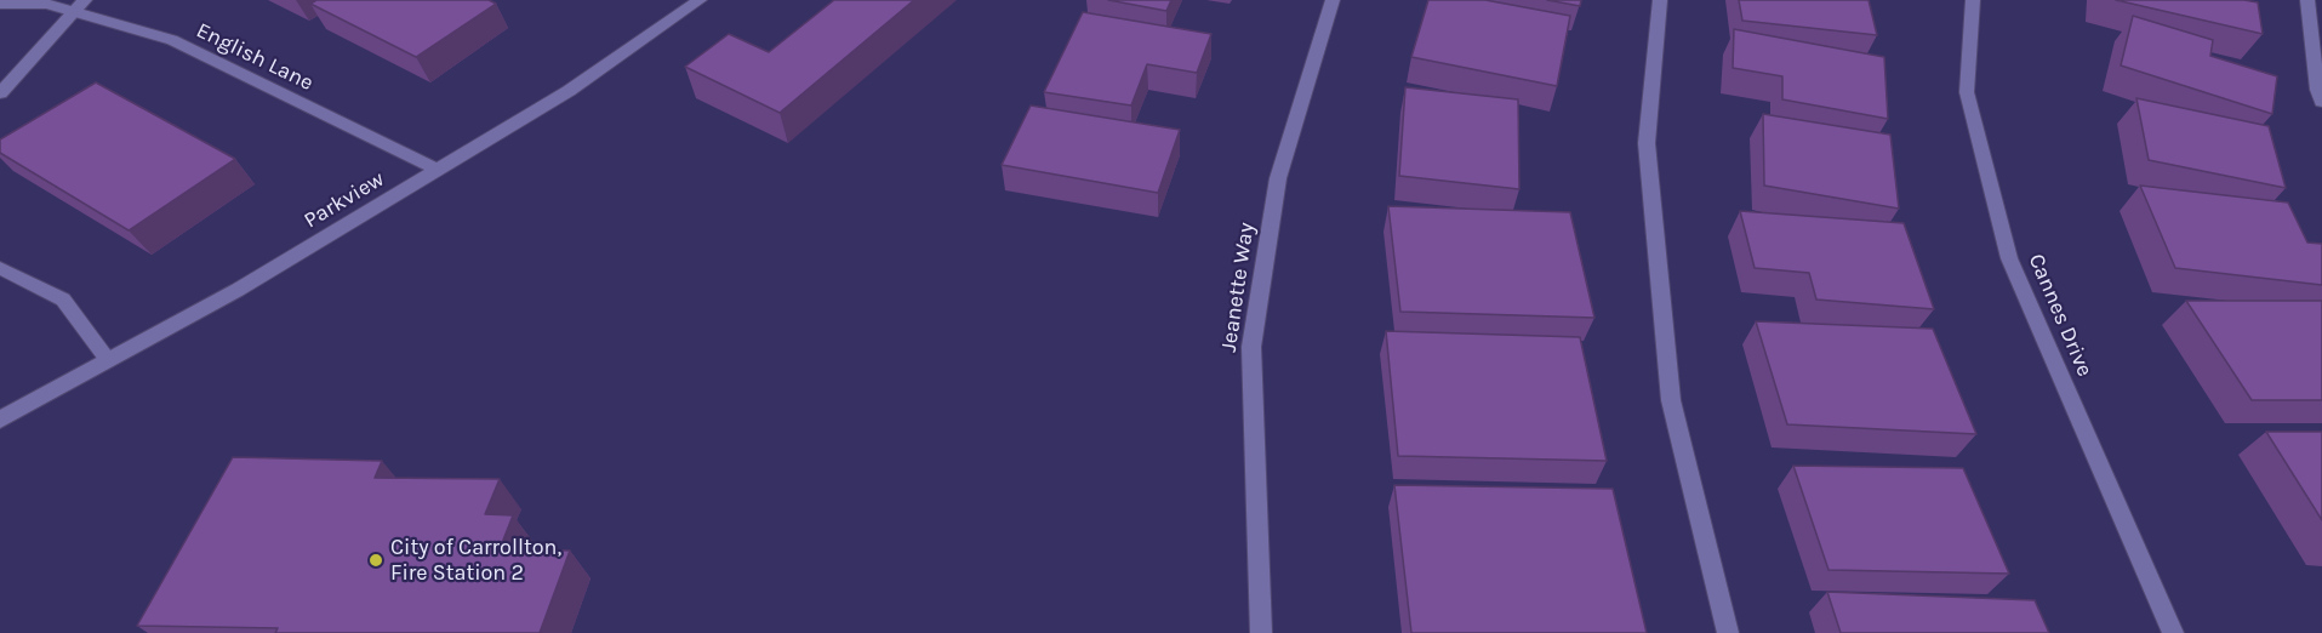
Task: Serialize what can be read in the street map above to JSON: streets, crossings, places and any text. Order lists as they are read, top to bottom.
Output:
{
  "streets": {
    "street": [
      "English Lane",
      "Parkview",
      "Jeanette Way",
      "Cannes Drive"
    ]
  },
  "crossings": [
    ["English Lane", "Parkview"]
  ],
  "places": ["City of Carrollton, Fire Station 2"]
}
